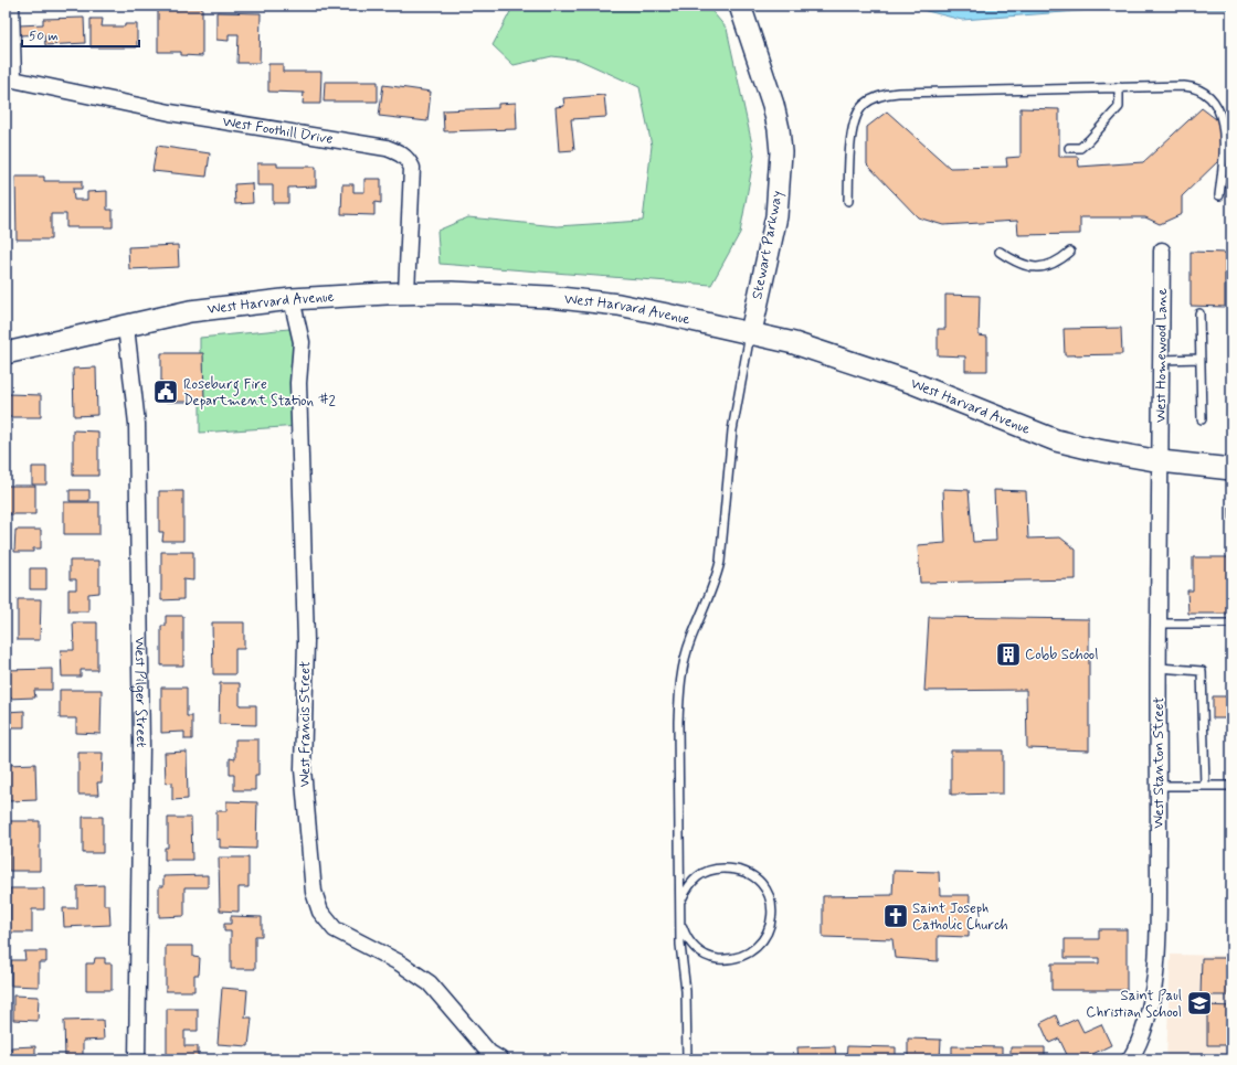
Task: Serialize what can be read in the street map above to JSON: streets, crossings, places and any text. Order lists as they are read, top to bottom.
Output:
{
  "streets": {
    "main road": ["Stewart Parkway", "West Harvard Avenue"],
    "street": [
      "West Foothill Drive",
      "West Homewood Lane",
      "West Pilger Street",
      "West Francis Street",
      "West Stanton Street"
    ]
  },
  "crossings": [
    ["West Foothill Drive", "West Harvard Avenue"],
    ["Stewart Parkway", "West Harvard Avenue"],
    ["West Harvard Avenue", "West Homewood Lane"],
    ["West Harvard Avenue", "West Pilger Street"],
    ["West Harvard Avenue", "West Francis Street"],
    ["West Harvard Avenue", "West Stanton Street"],
    ["West Homewood Lane", "West Stanton Street"]
  ],
  "places": {
    "public building": ["Roseburg Fire Department Station #2"],
    "building": ["Cobb School"],
    "church": ["Saint Joseph Catholic Church"],
    "school or university": ["Saint Paul Christian School"]
  },
  "scale_bar": "50 m"
}
